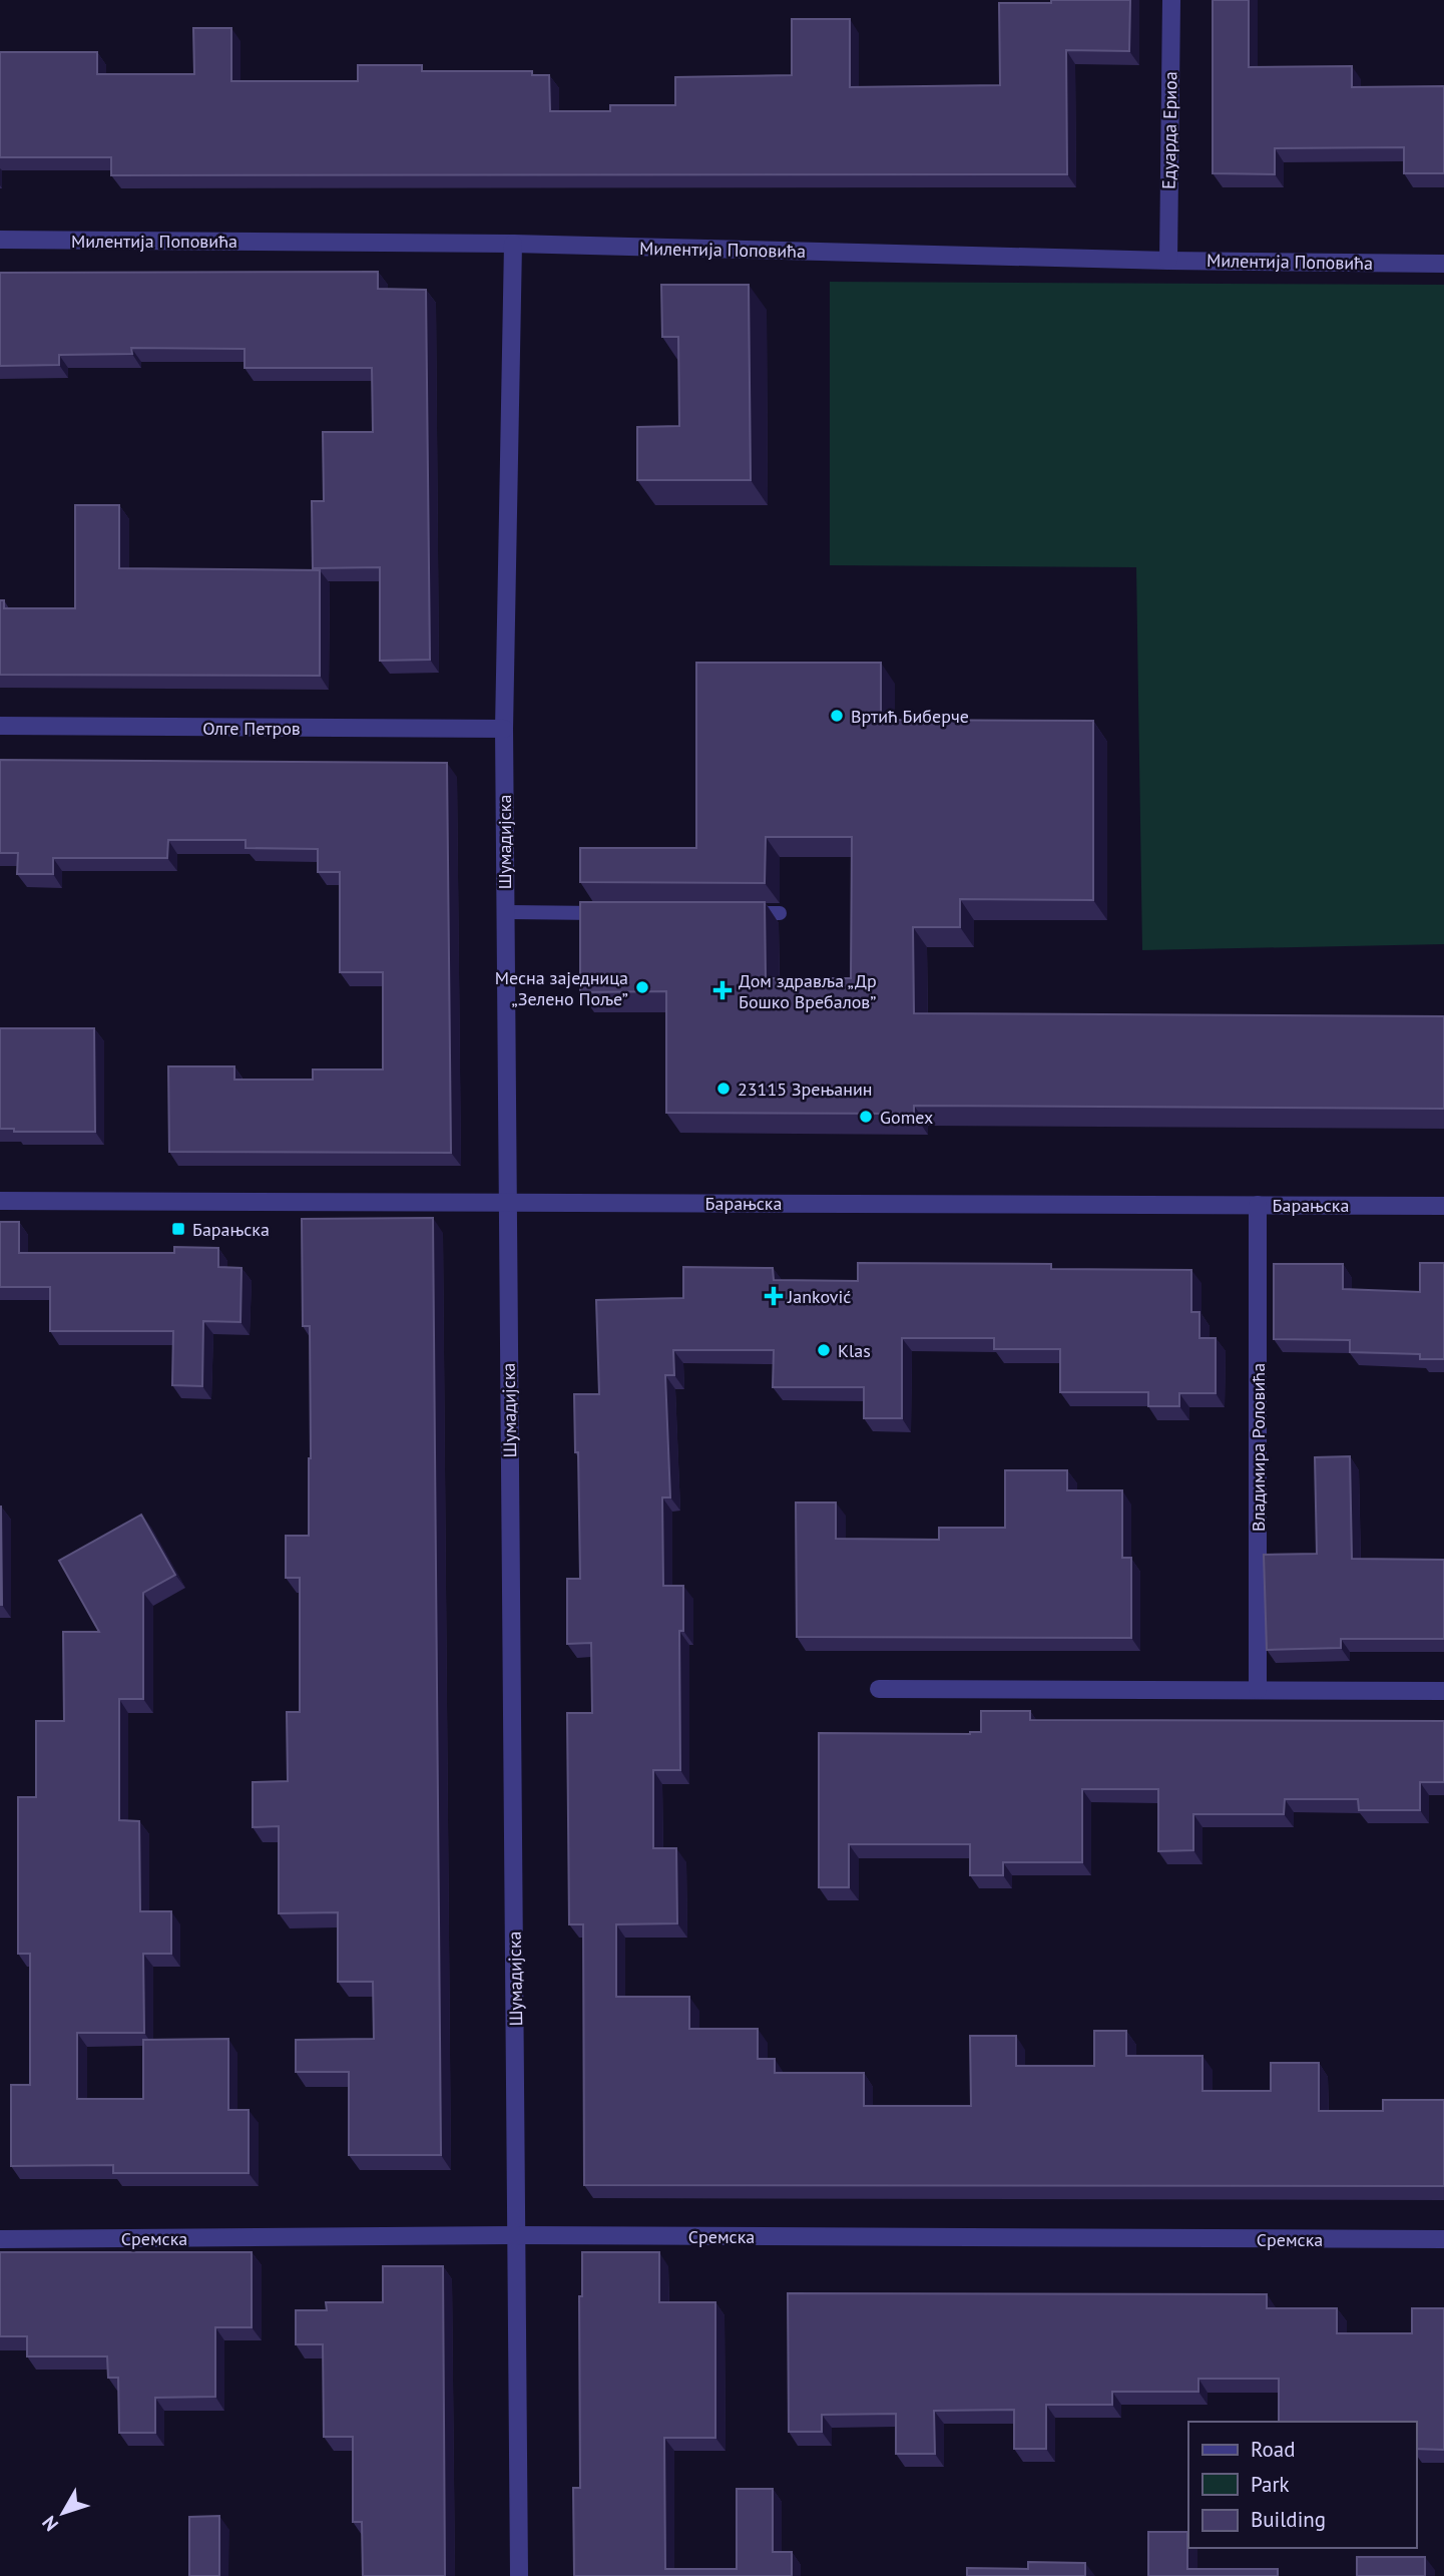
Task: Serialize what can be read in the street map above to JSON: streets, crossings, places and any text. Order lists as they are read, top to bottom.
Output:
{
  "streets": {
    "street": [
      "Едуарда Ериоа",
      "Милентија Поповића",
      "Олге Петров",
      "Шумадијска",
      "Барањска",
      "Владимира Роловића",
      "Сремска"
    ]
  },
  "crossings": [
    ["Едуарда Ериоа", "Милентија Поповића"],
    ["Милентија Поповића", "Шумадијска"],
    ["Олге Петров", "Шумадијска"],
    ["Шумадијска", "Барањска"],
    ["Шумадијска", "Сремска"],
    ["Барањска", "Владимира Роловића"]
  ],
  "places": {
    "other": [
      "Вртић Биберче",
      "Месна заједница „Зелено Поље”",
      "23115 Зрењанин",
      "Gomex",
      "Klas"
    ],
    "health": ["Дом здравља „Др Бошко Вребалов”", "Janković"],
    "transit": ["Барањска"]
  },
  "legend": ["Road", "Park", "Building"],
  "north": "bottom left"
}
